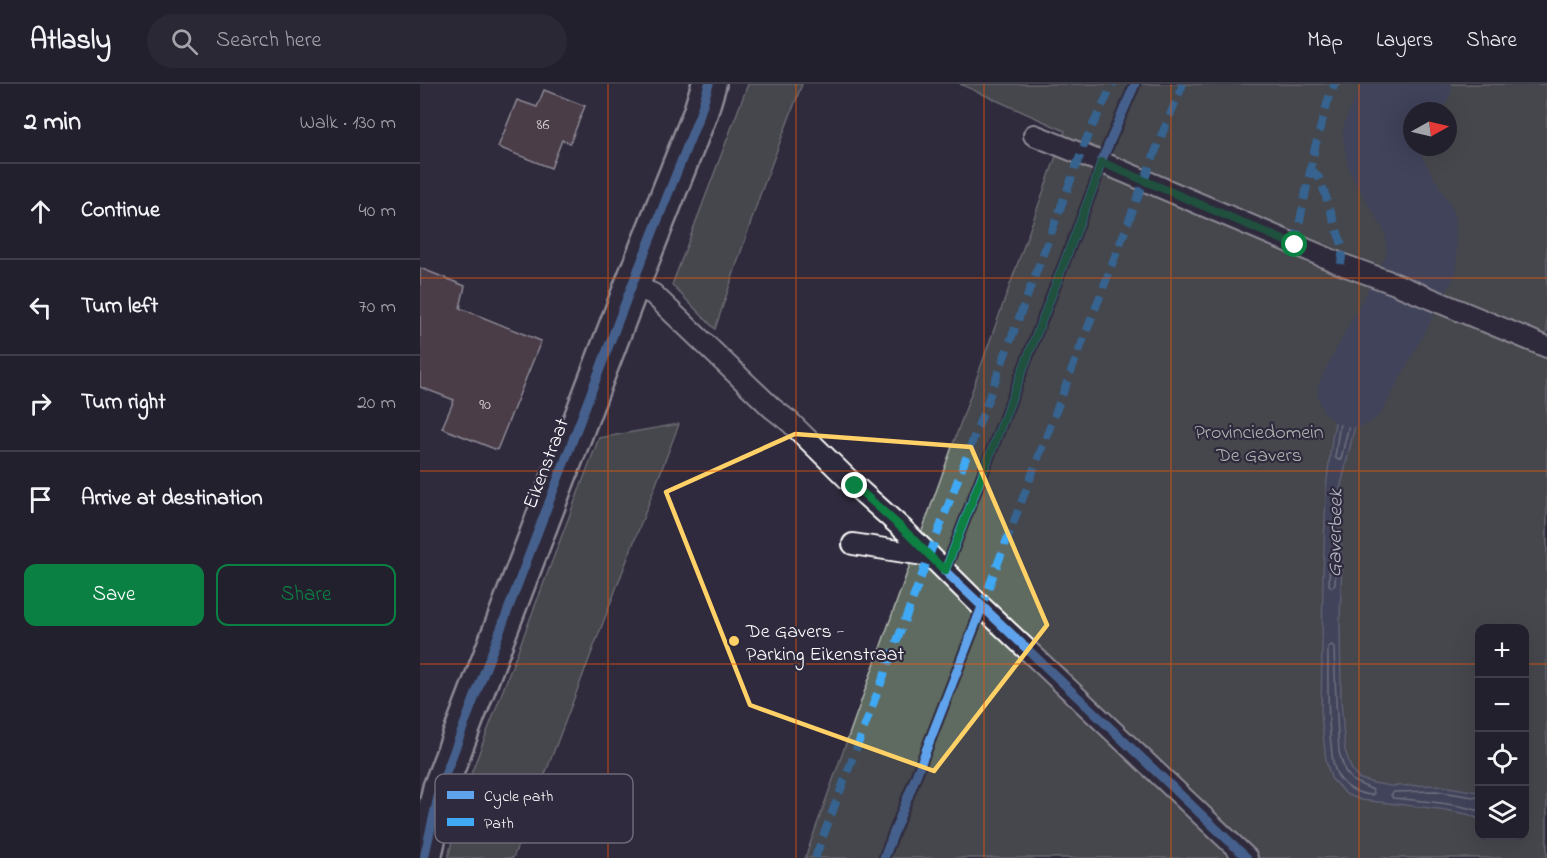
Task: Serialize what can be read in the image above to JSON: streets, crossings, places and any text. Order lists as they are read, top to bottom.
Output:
{
  "streets": {
    "street": ["Eikenstraat"]
  },
  "water": ["Gaverbeek"],
  "parks": ["Provinciedomein De Gavers"],
  "places": ["De Gavers - Parking Eikenstraat"],
  "house_numbers": ["86", "90"],
  "legend": ["Cycle path", "Path"],
  "north": "right",
  "page": {
    "header": "Atlasly",
    "search": "Search here",
    "nav": ["Map", "Layers", "Share"],
    "heading": ["2 min", "Walk · 130 m"],
    "list": [
      ["Continue", "40 m"],
      ["Turn left", "70 m"],
      ["Turn right", "20 m"],
      "Arrive at destination"
    ],
    "buttons": ["Save", "Share"],
    "map_buttons": ["+", "−"]
  }
}
